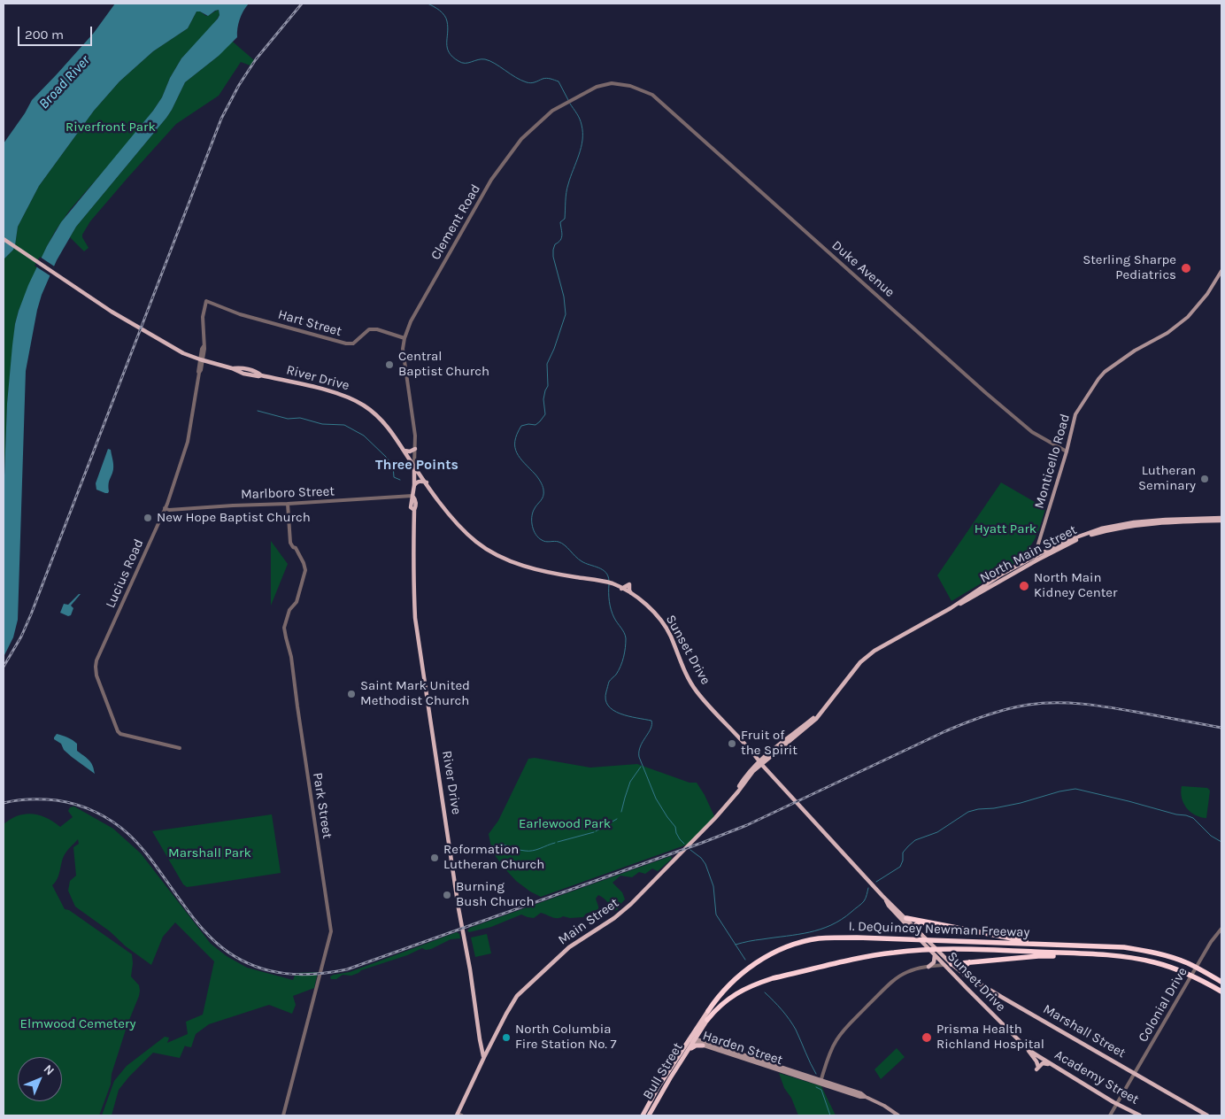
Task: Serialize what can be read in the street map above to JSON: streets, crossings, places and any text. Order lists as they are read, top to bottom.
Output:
{
  "streets": {
    "highway": ["I. DeQuincey Newman Freeway", "Bull Street"],
    "main road": [
      "River Drive",
      "Monticello Road",
      "North Main Street",
      "Sunset Drive",
      "Main Street",
      "Marshall Street",
      "Harden Street",
      "Academy Street"
    ],
    "street": [
      "Clement Road",
      "Duke Avenue",
      "Hart Street",
      "Marlboro Street",
      "Lucius Road",
      "Park Street",
      "Colonial Drive"
    ]
  },
  "crossings": [
    ["Clement Road", "Duke Avenue"],
    ["Clement Road", "Hart Street"],
    ["Clement Road", "River Drive"],
    ["Clement Road", "Sunset Drive"],
    ["Duke Avenue", "Monticello Road"],
    ["Hart Street", "Lucius Road"],
    ["River Drive", "Marlboro Street"],
    ["River Drive", "Lucius Road"],
    ["River Drive", "Sunset Drive"],
    ["River Drive", "Main Street"],
    ["Monticello Road", "North Main Street"],
    ["Marlboro Street", "Lucius Road"],
    ["Marlboro Street", "Park Street"],
    ["North Main Street", "Sunset Drive"],
    ["North Main Street", "Main Street"],
    ["Sunset Drive", "Main Street"],
    ["Sunset Drive", "Marshall Street"],
    ["Sunset Drive", "Academy Street"],
    ["I. DeQuincey Newman Freeway", "Harden Street"],
    ["I. DeQuincey Newman Freeway", "Bull Street"],
    ["Colonial Drive", "Marshall Street"],
    ["Colonial Drive", "Academy Street"],
    ["Harden Street", "Bull Street"]
  ],
  "districts": ["Three Points"],
  "water": ["Broad River"],
  "parks": [
    "Riverfront Park",
    "Hyatt Park",
    "Earlewood Park",
    "Marshall Park",
    "Elmwood Cemetery"
  ],
  "places": [
    "Sterling Sharpe Pediatrics",
    "Central Baptist Church",
    "Lutheran Seminary",
    "New Hope Baptist Church",
    "North Main Kidney Center",
    "Saint Mark United Methodist Church",
    "Fruit of the Spirit",
    "Reformation Lutheran Church",
    "Burning Bush Church",
    "North Columbia Fire Station No. 7",
    "Prisma Health Richland Hospital"
  ],
  "scale_bar": "200 m",
  "north": "top right"
}
